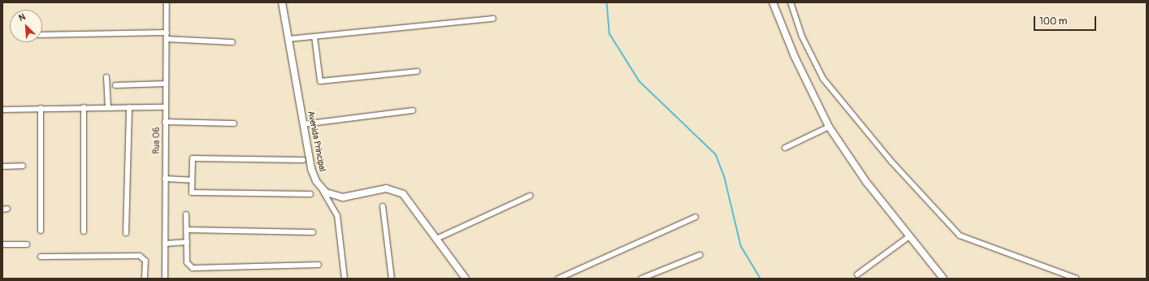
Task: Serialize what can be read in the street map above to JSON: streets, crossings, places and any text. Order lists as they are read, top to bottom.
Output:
{
  "streets": {
    "street": ["Rua 06", "Avenida Principal"]
  },
  "scale_bar": "100 m",
  "north": "top left"
}
